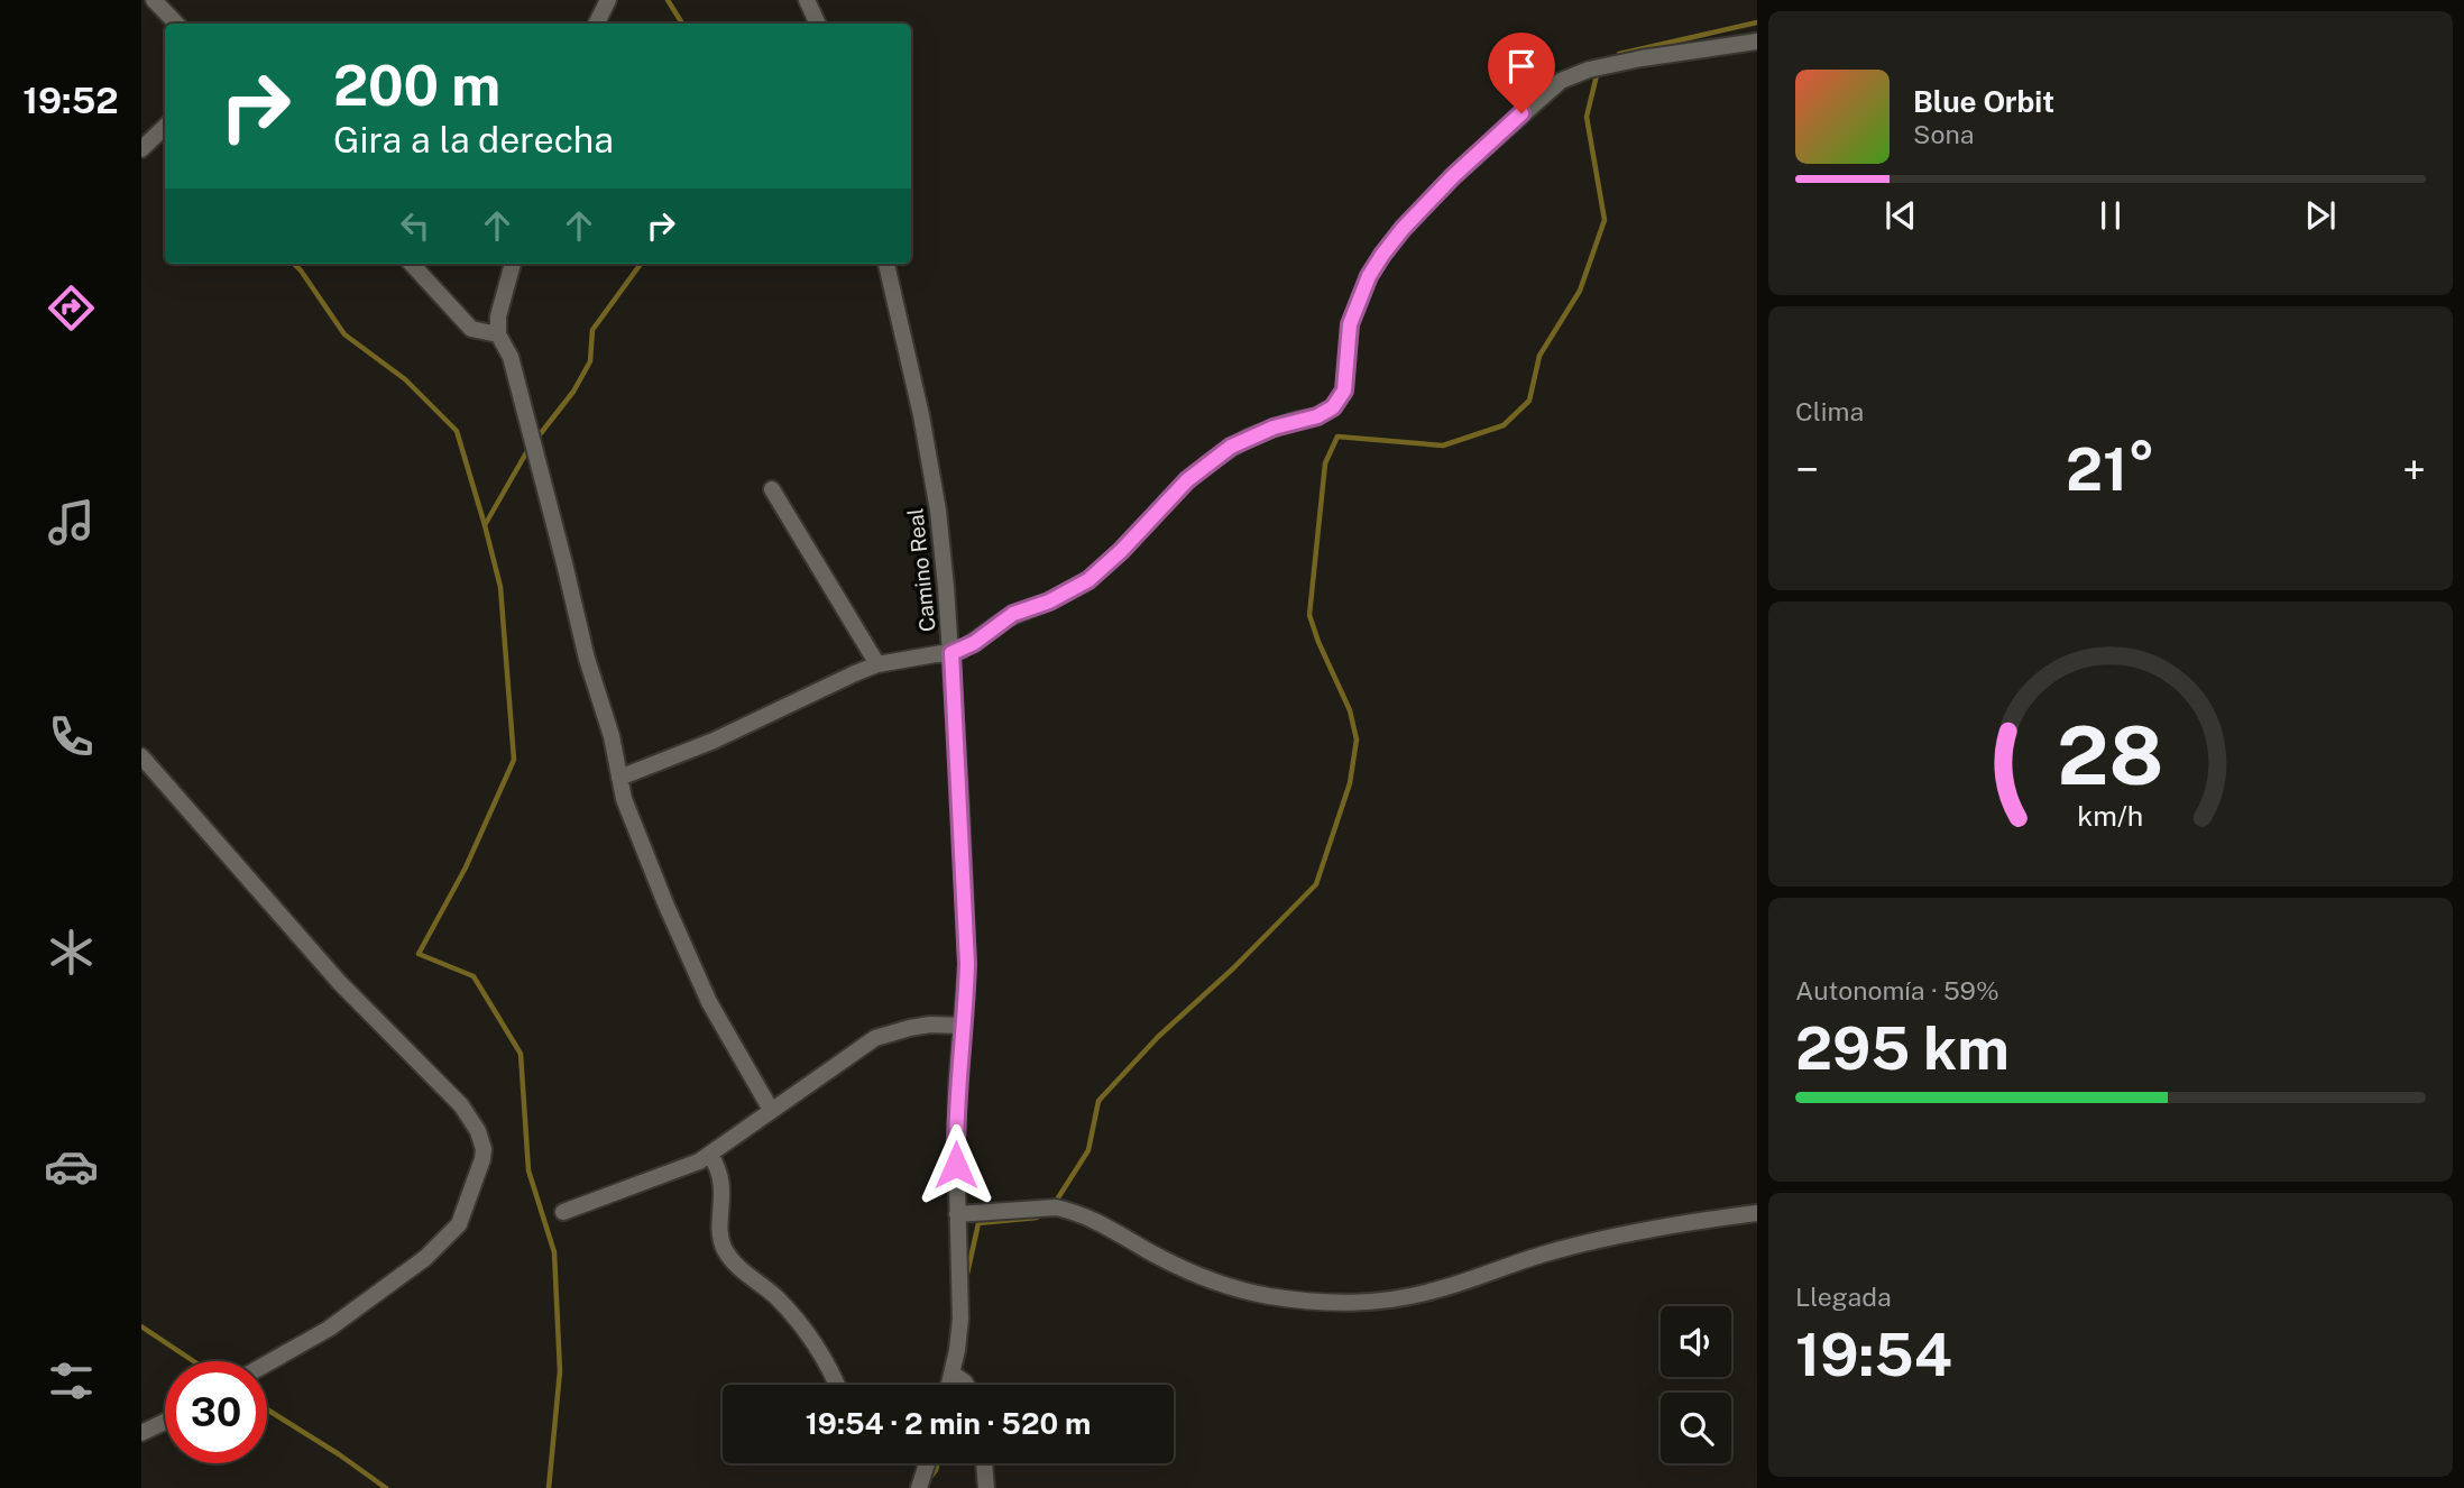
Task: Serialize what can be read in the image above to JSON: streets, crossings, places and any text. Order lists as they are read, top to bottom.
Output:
{
  "streets": {
    "street": ["Camino Real"]
  },
  "page": {
    "tabs": "19:52",
    "turn": ["200 m", "Gira a la derecha"],
    "song": ["Blue Orbit", "Sona"],
    "tile": [
      "Clima",
      ["Autonomía · 59%", "295 km"],
      ["Llegada", "19:54"]
    ],
    "heat": ["−", "21°", "+"],
    "limit": "30",
    "trip": "19:54 · 2 min · 520 m",
    "gauge": ["28", "km/h"]
  }
}
